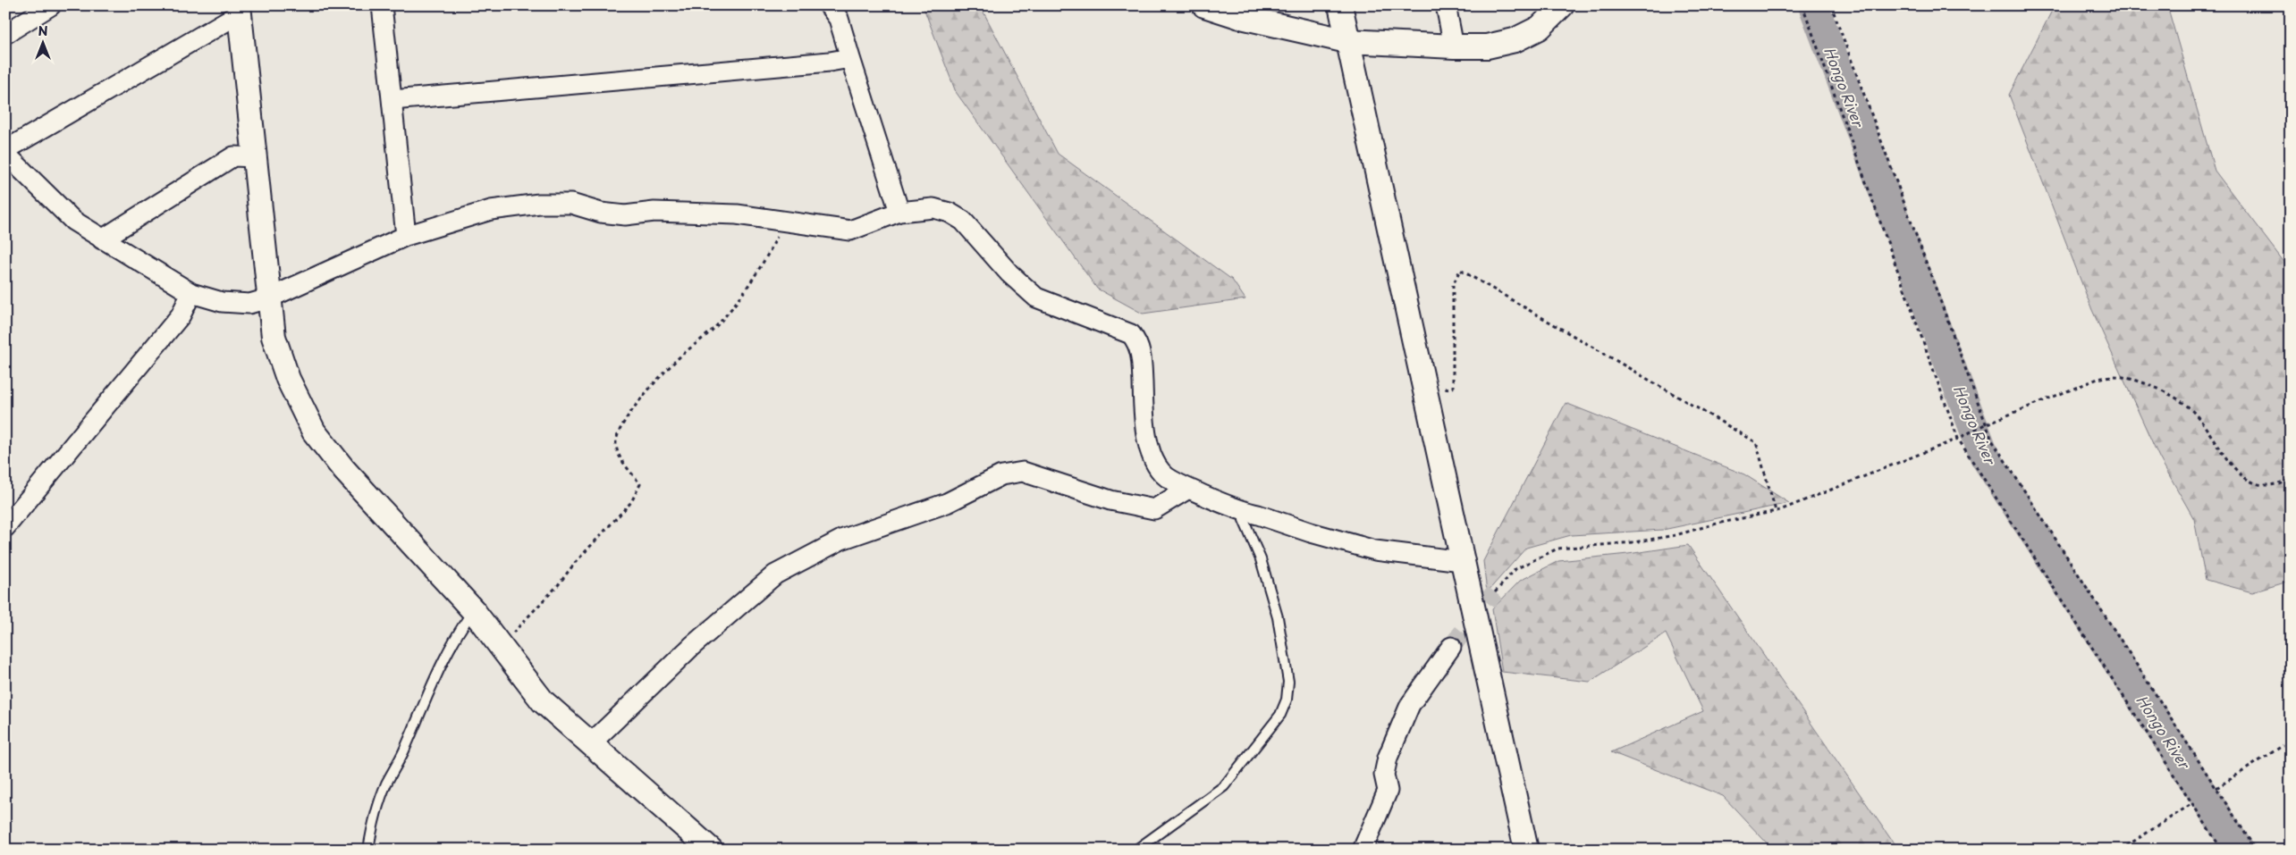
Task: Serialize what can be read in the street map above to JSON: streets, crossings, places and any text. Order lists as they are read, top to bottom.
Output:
{
  "water": ["Hongo River"],
  "north": "top"
}
